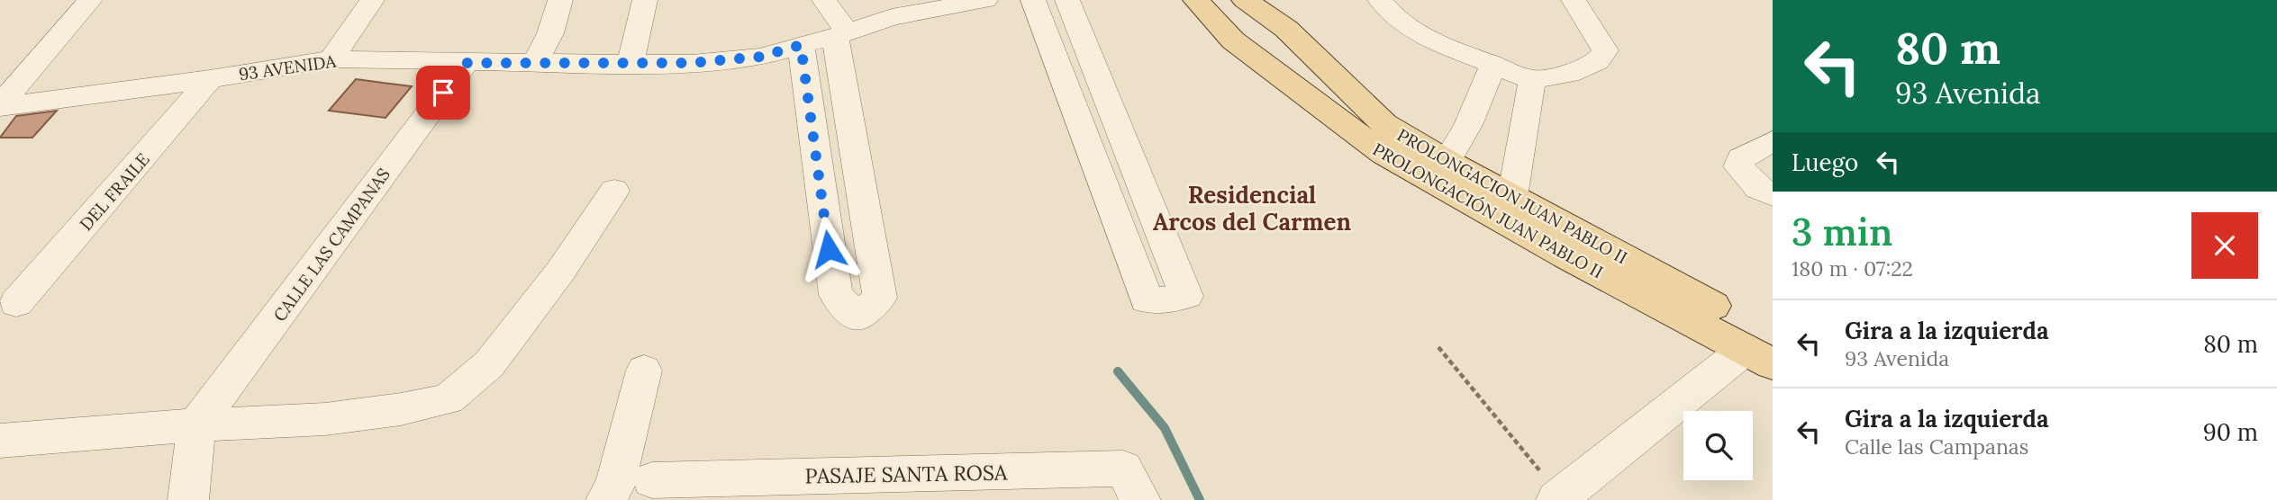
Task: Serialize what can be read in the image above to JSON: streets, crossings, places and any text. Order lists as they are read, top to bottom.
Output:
{
  "streets": {
    "main road": ["PROLONGACION JUAN PABLO II", "PROLONGACIÓN JUAN PABLO II"],
    "street": [
      "93 AVENIDA",
      "DEL FRAILE",
      "CALLE LAS CAMPANAS",
      "PASAJE SANTA ROSA"
    ]
  },
  "crossings": [
    ["93 AVENIDA", "DEL FRAILE"],
    ["93 AVENIDA", "CALLE LAS CAMPANAS"],
    ["PROLONGACION JUAN PABLO II", "PROLONGACIÓN JUAN PABLO II"]
  ],
  "districts": ["Residencial Arcos del Carmen"],
  "page": {
    "turn": ["80 m", "93 Avenida"],
    "then": "Luego",
    "heading": ["3 min", "180 m · 07:22"],
    "list": [
      {
        "name": "Gira a la izquierda",
        "note": "93 Avenida",
        "value": "80 m"
      },
      {
        "name": "Gira a la izquierda",
        "note": "Calle las Campanas",
        "value": "90 m"
      }
    ]
  }
}
